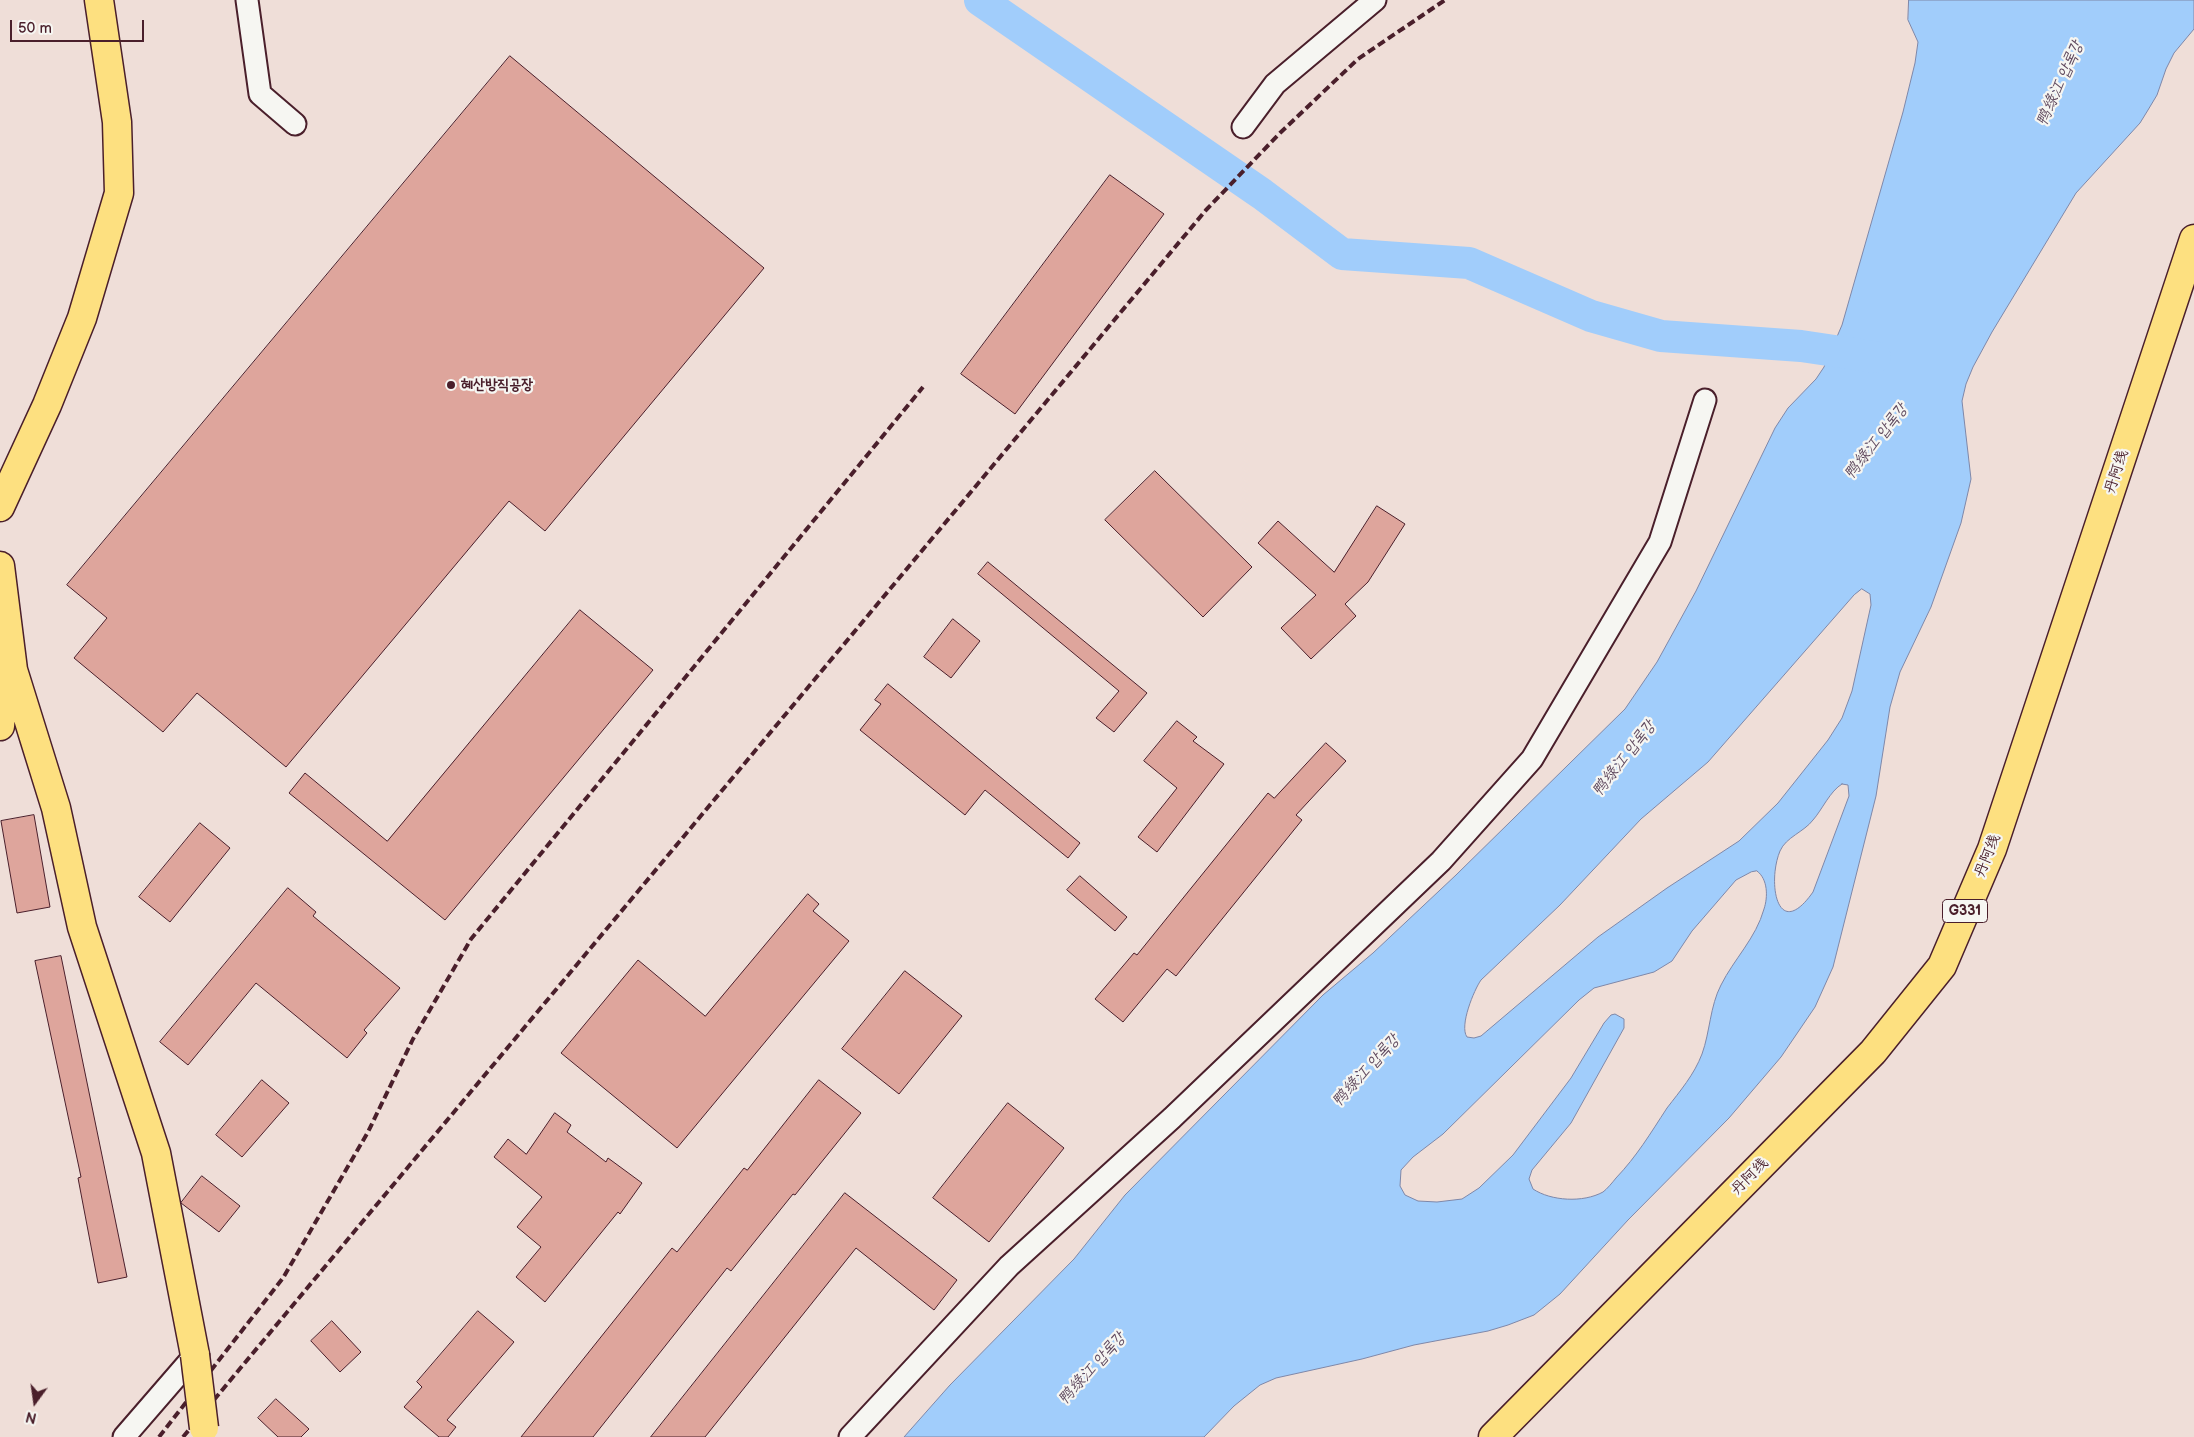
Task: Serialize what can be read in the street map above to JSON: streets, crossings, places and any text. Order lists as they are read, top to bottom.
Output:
{
  "streets": {
    "main road": ["丹阿线", "G331"]
  },
  "water": ["鸭绿江 압록강"],
  "places": ["혜산방직공장"],
  "scale_bar": "50 m",
  "north": "bottom"
}
